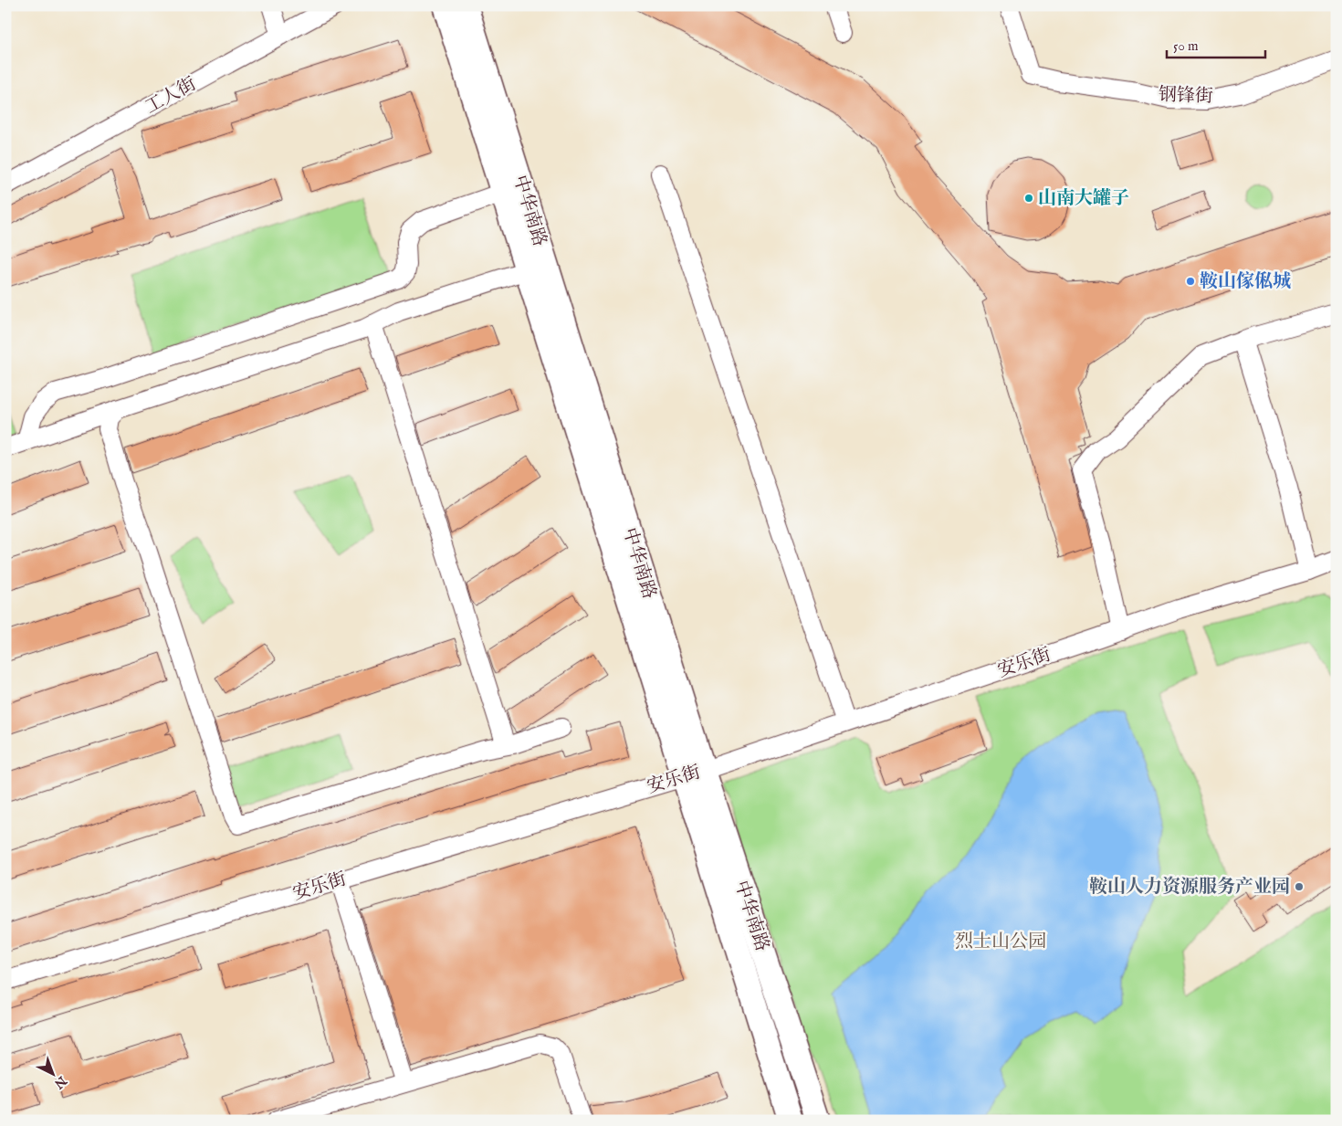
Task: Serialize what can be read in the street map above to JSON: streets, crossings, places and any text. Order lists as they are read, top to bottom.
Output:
{
  "streets": {
    "main road": ["中华南路"],
    "street": ["工人街", "钢锋街", "安乐街"]
  },
  "crossings": [
    ["中华南路", "安乐街"]
  ],
  "parks": ["烈士山公园"],
  "places": ["山南大罐子", "鞍山傢俬城", "鞍山人力资源服务产业园"],
  "scale_bar": "50 m",
  "north": "bottom right"
}
